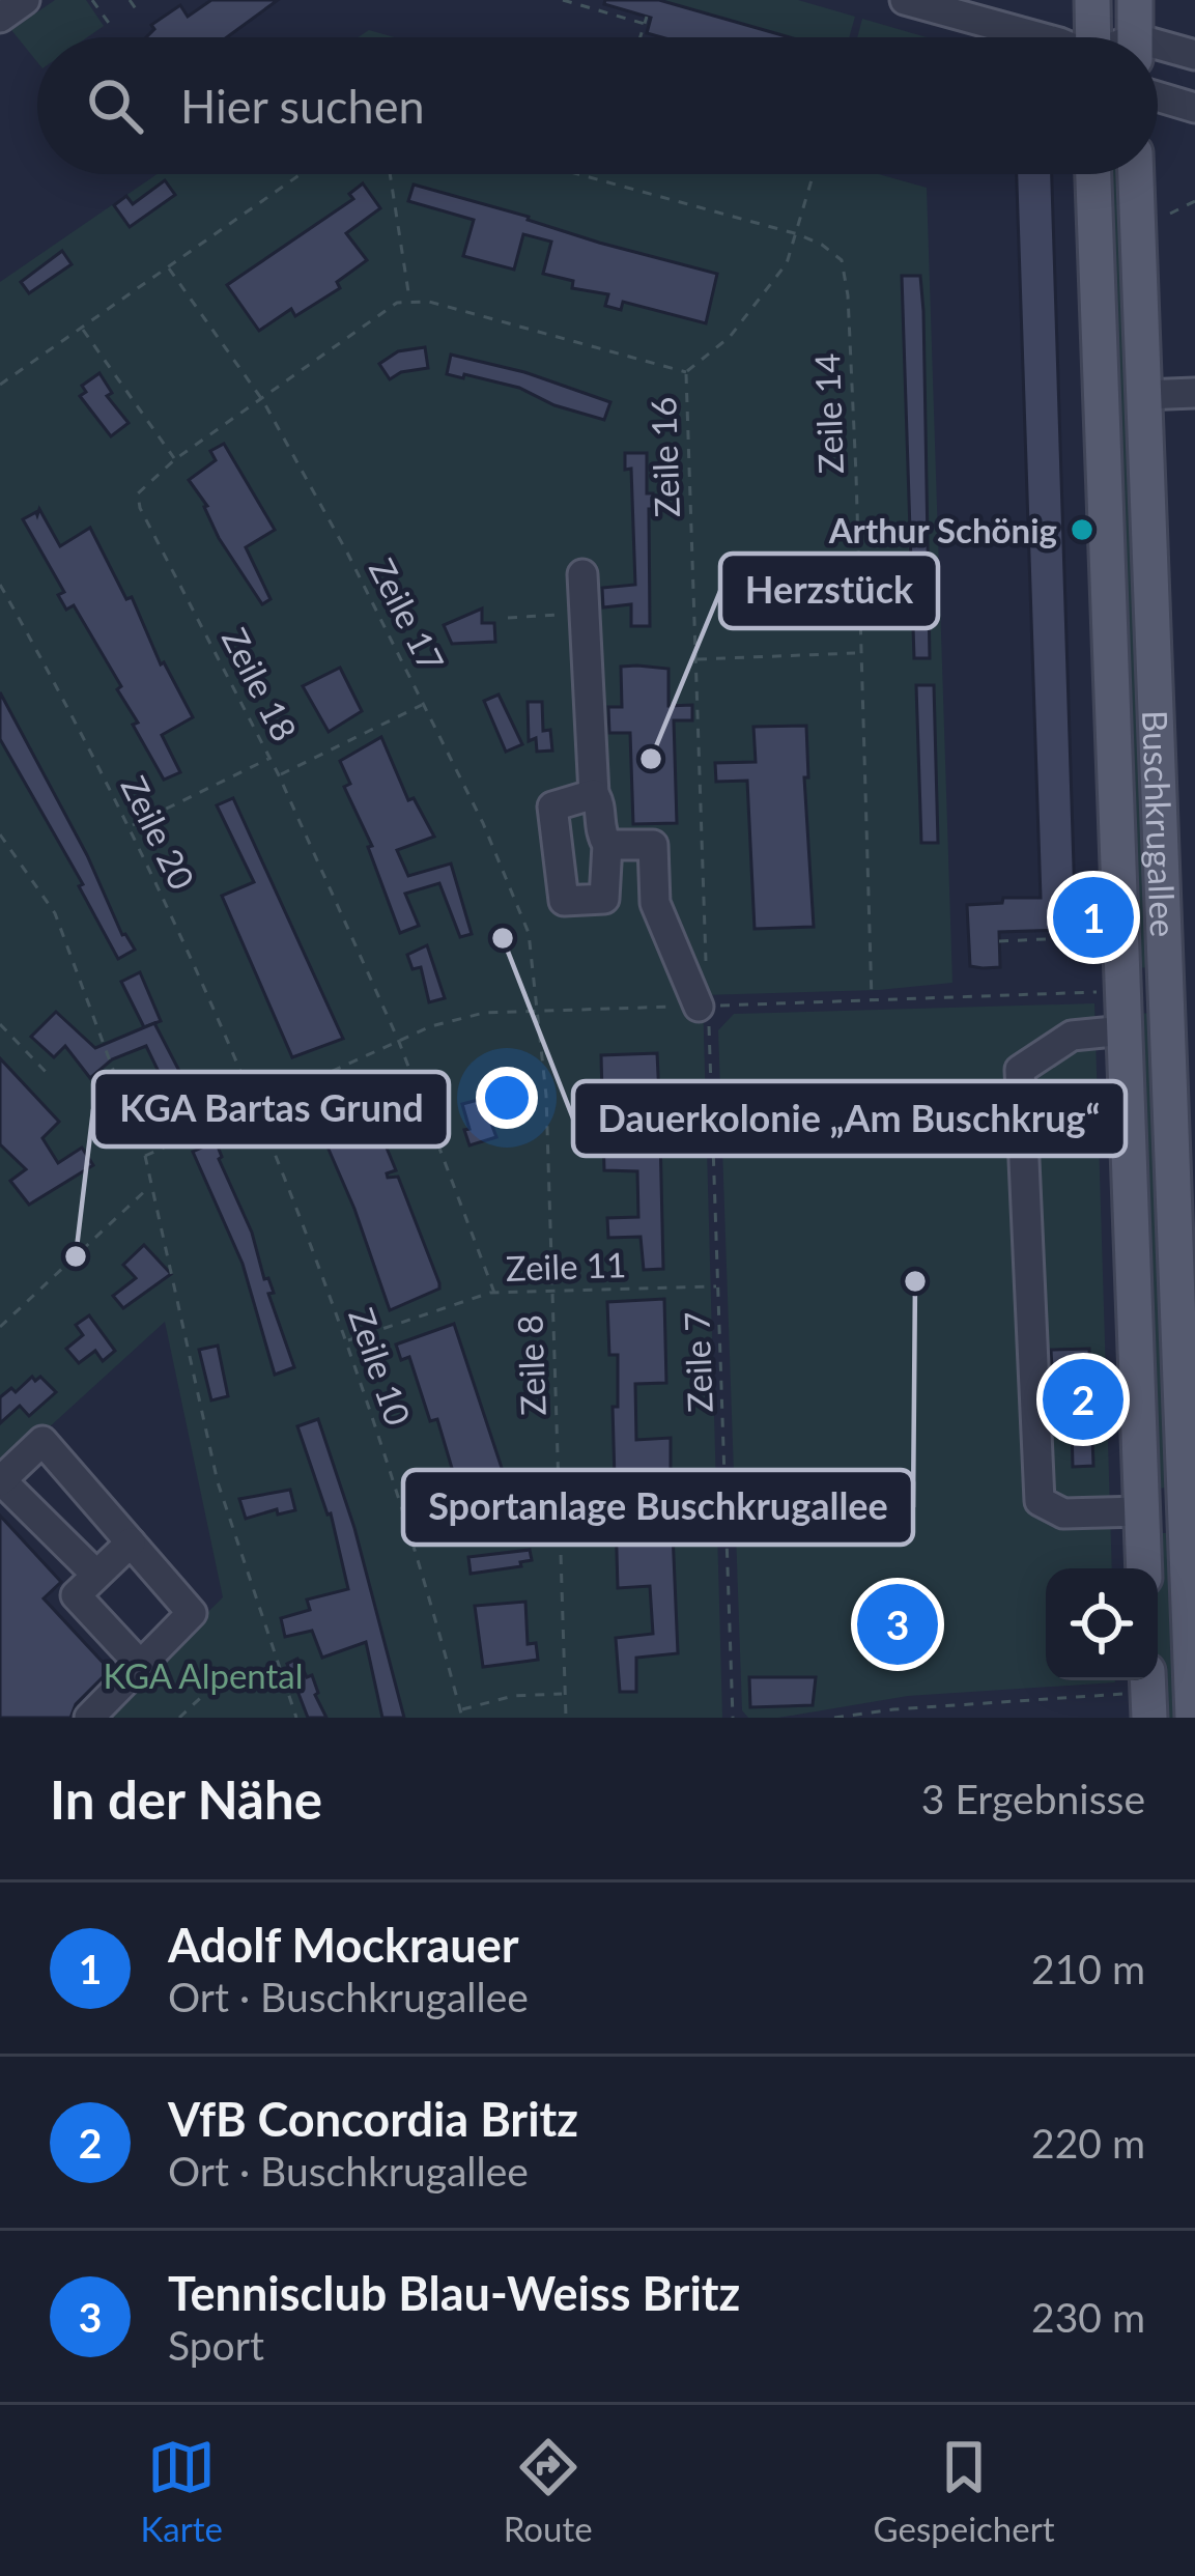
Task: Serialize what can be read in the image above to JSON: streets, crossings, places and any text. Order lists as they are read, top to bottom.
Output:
{
  "streets": {
    "main road": ["Buschkrugallee"],
    "path": [
      "Zeile 14",
      "Zeile 16",
      "Zeile 17",
      "Zeile 18",
      "Zeile 20",
      "Zeile 11",
      "Zeile 7",
      "Zeile 8",
      "Zeile 10"
    ]
  },
  "crossings": [
    ["Zeile 16", "Zeile 7"],
    ["Zeile 17", "Zeile 18"],
    ["Zeile 17", "Zeile 8"],
    ["Zeile 18", "Zeile 11"],
    ["Zeile 20", "Zeile 10"],
    ["Zeile 11", "Zeile 7"],
    ["Zeile 11", "Zeile 8"],
    ["Zeile 11", "Zeile 10"]
  ],
  "parks": ["KGA Alpental"],
  "places": [
    "Arthur Schönig",
    "Herzstück",
    "Dauerkolonie „Am Buschkrug“",
    "KGA Bartas Grund",
    "Sportanlage Buschkrugallee"
  ],
  "page": {
    "search": "Hier suchen",
    "pins": ["1", "2", "3"],
    "heading": ["In der Nähe", "3 Ergebnisse"],
    "list": [
      {
        "mark": "1",
        "name": "Adolf Mockrauer",
        "note": "Ort · Buschkrugallee",
        "value": "210 m"
      },
      {
        "mark": "2",
        "name": "VfB Concordia Britz",
        "note": "Ort · Buschkrugallee",
        "value": "220 m"
      },
      {
        "mark": "3",
        "name": "Tennisclub Blau-Weiss Britz",
        "note": "Sport",
        "value": "230 m"
      }
    ],
    "nav": ["Karte", "Route", "Gespeichert"]
  }
}
